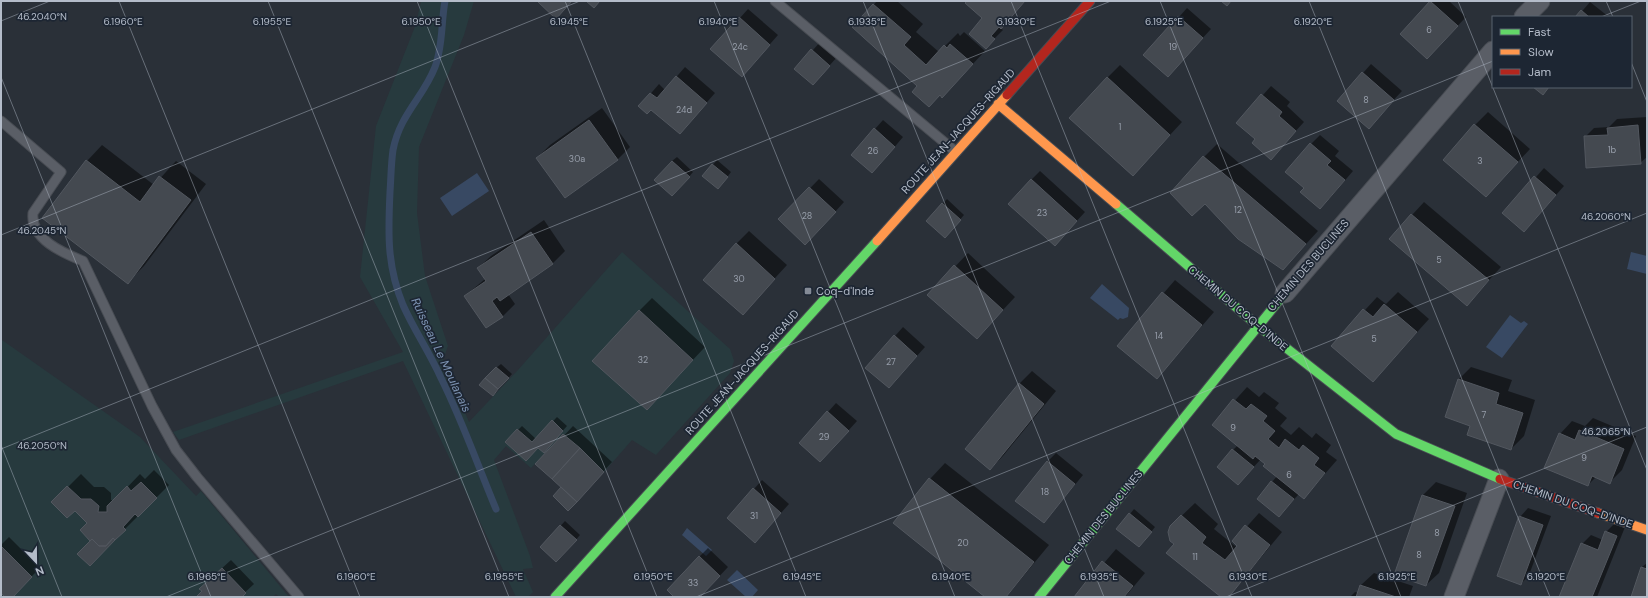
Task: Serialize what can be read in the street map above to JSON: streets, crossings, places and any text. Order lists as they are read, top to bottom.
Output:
{
  "streets": {
    "street": ["ROUTE JEAN-JACQUES-RIGAUD", "CHEMIN DES BUCLINES", "CHEMIN DU COQ-D'INDE"]
  },
  "crossings": [
    ["ROUTE JEAN-JACQUES-RIGAUD", "CHEMIN DU COQ-D'INDE"],
    ["CHEMIN DES BUCLINES", "CHEMIN DU COQ-D'INDE"]
  ],
  "water": ["Ruisseau Le Moulanais"],
  "places": {
    "transit": ["Coq-d'Inde"]
  },
  "house_numbers": [
    "6",
    "24c",
    "19",
    "8",
    "24d",
    "1",
    "1b",
    "26",
    "30a",
    "3",
    "12",
    "23",
    "28",
    "5",
    "30",
    "14",
    "5",
    "32",
    "27",
    "7",
    "9",
    "29",
    "9",
    "6",
    "18",
    "31",
    "8",
    "20",
    "8",
    "11",
    "33"
  ],
  "legend": ["Fast", "Slow", "Jam"],
  "north": "bottom",
  "coordinates": [
    "46.2040°N",
    "6.1960°E",
    "6.1955°E",
    "6.1950°E",
    "6.1945°E",
    "6.1940°E",
    "6.1935°E",
    "6.1930°E",
    "6.1925°E",
    "6.1920°E",
    "46.2060°N",
    "46.2045°N",
    "46.2065°N",
    "46.2050°N",
    "6.1965°E"
  ]
}
